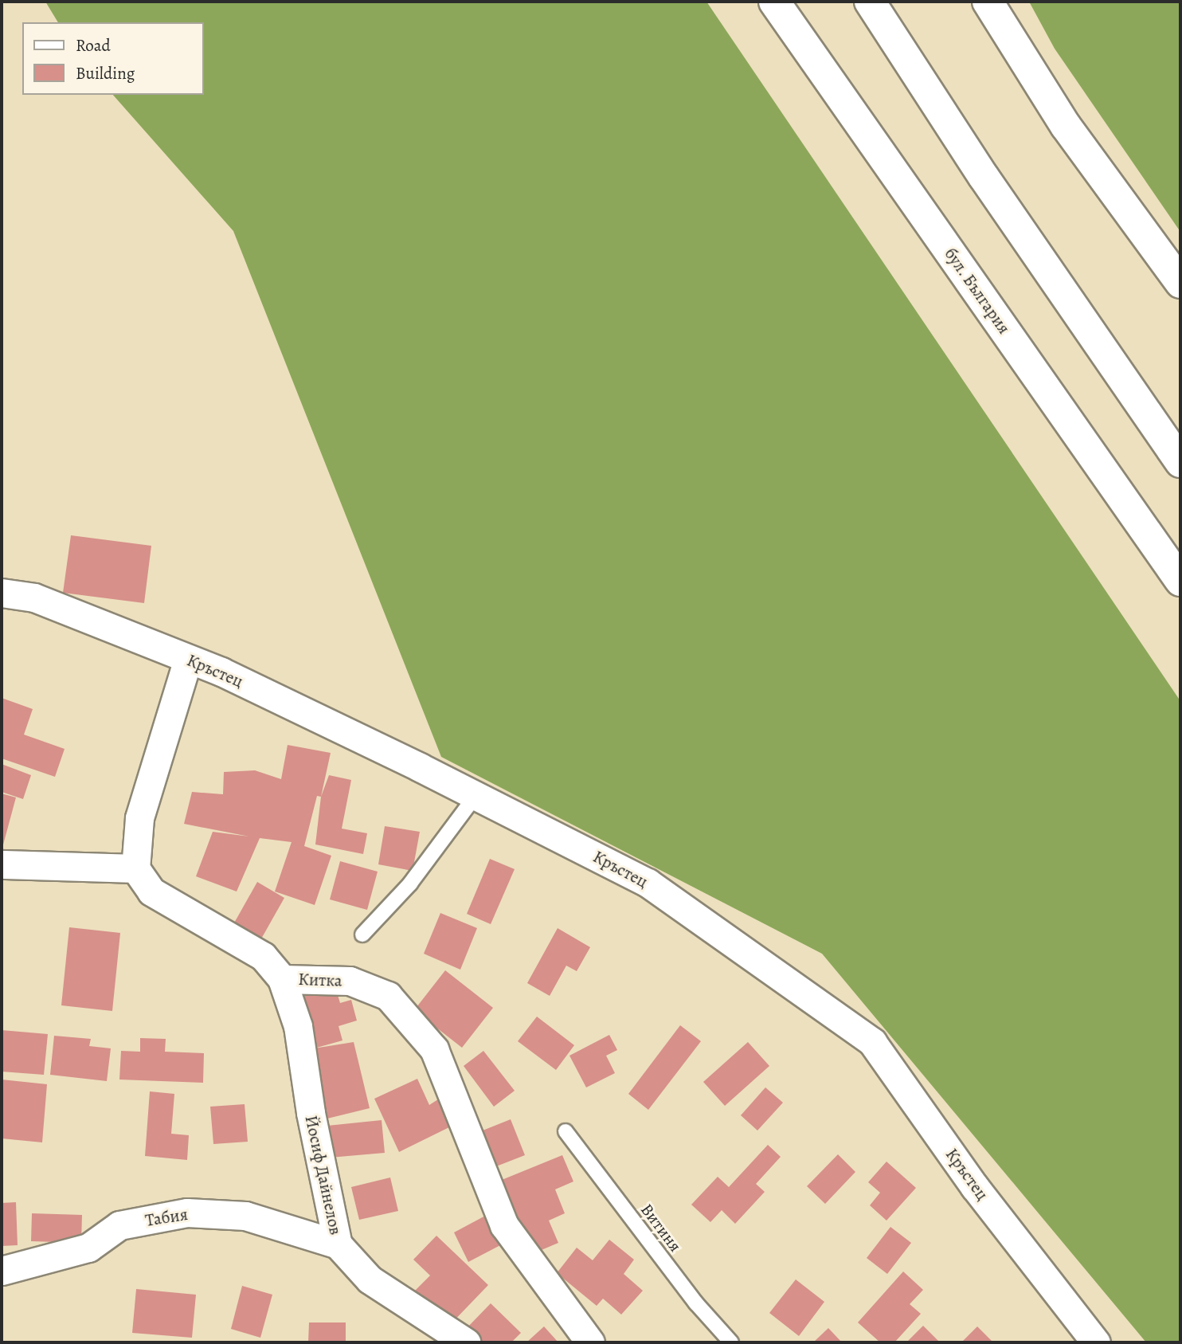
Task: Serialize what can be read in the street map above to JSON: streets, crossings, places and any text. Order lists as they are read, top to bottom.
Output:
{
  "streets": {
    "highway": ["бул. България"],
    "street": [
      "Кръстец",
      "Китка",
      "Йосиф Дайнелов",
      "Табия"
    ],
    "lane": ["Витиня"]
  },
  "crossings": [
    ["Китка", "Йосиф Дайнелов"],
    ["Йосиф Дайнелов", "Табия"]
  ],
  "legend": ["Road", "Building"]
}
